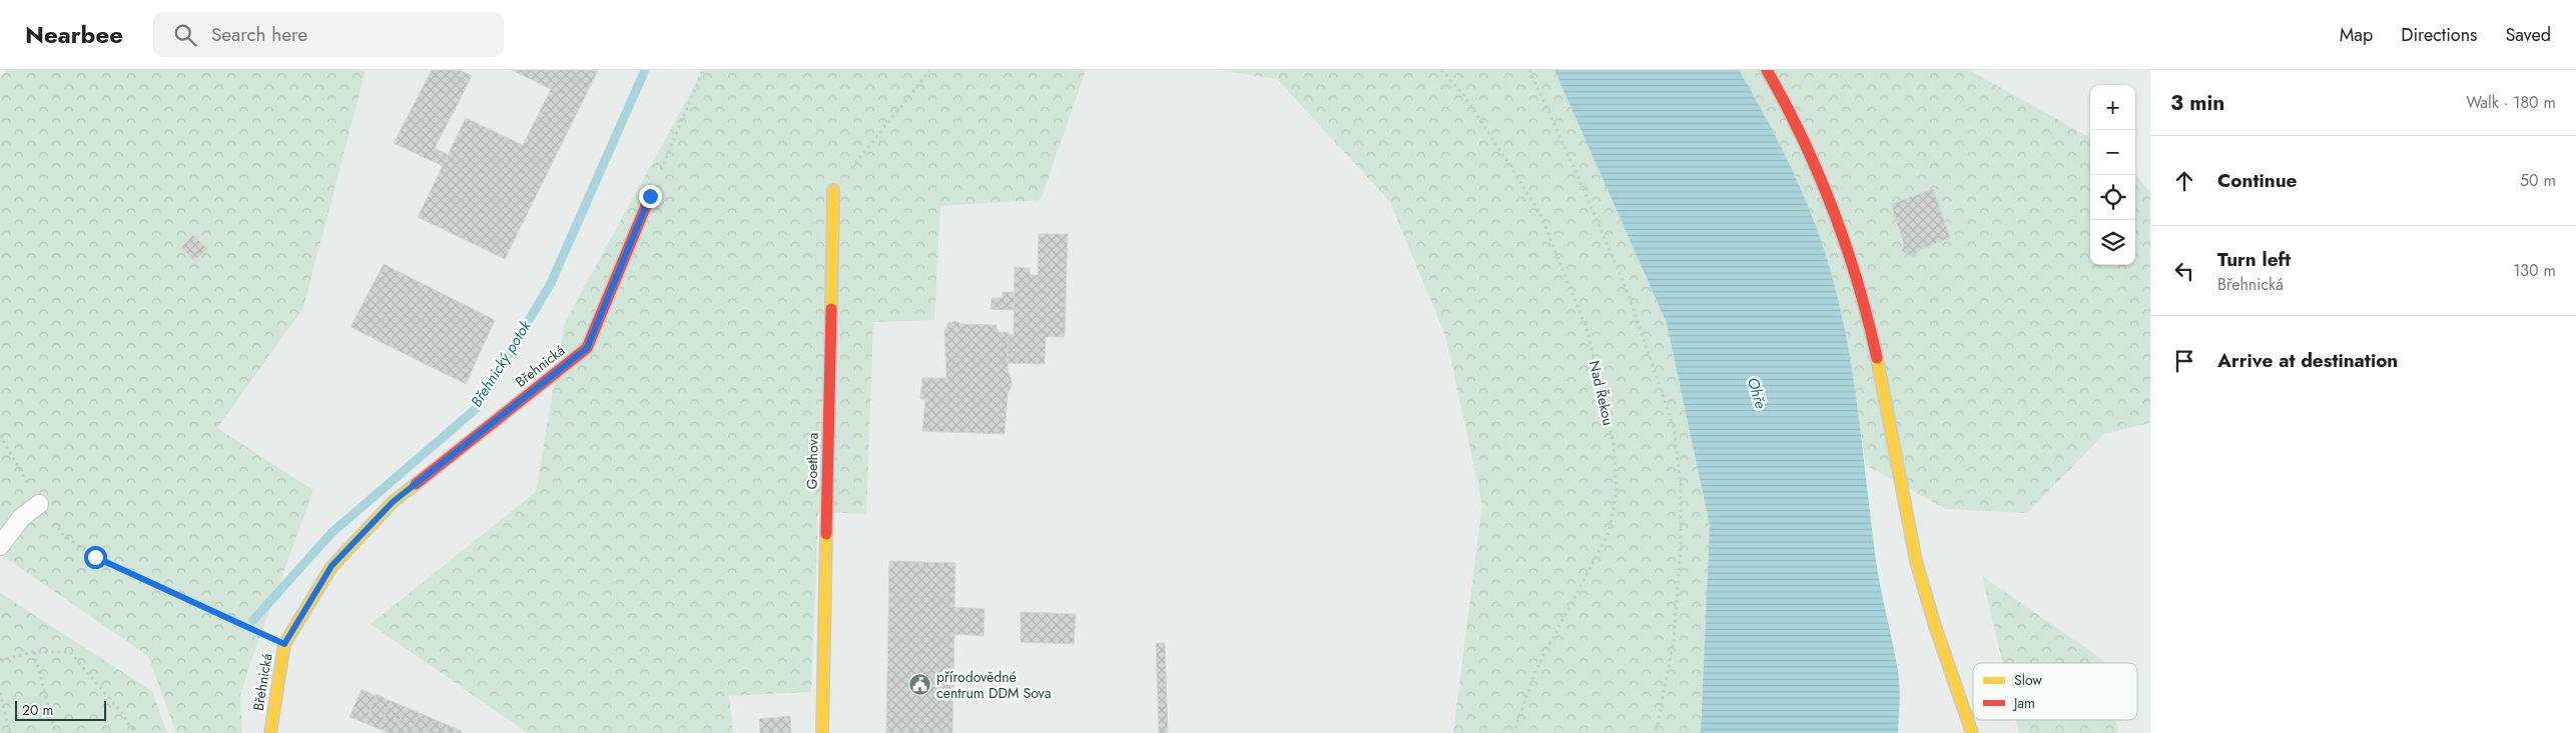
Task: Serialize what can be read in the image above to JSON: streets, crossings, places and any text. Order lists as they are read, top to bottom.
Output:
{
  "streets": {
    "street": ["Břehnická", "Goethova"],
    "path": ["Nad Řekou"]
  },
  "water": ["Břehnický potok", "Ohře"],
  "places": {
    "public building": ["přírodovědné centrum DDM Sova"]
  },
  "legend": ["Slow", "Jam"],
  "scale_bar": "20 m",
  "page": {
    "header": "Nearbee",
    "search": "Search here",
    "nav": ["Map", "Directions", "Saved"],
    "heading": ["3 min", "Walk · 180 m"],
    "map_buttons": ["+", "−"],
    "list": [
      ["Continue", "50 m"],
      ["Turn left", "Břehnická", "130 m"],
      "Arrive at destination"
    ],
    "scale": "20 m"
  }
}
